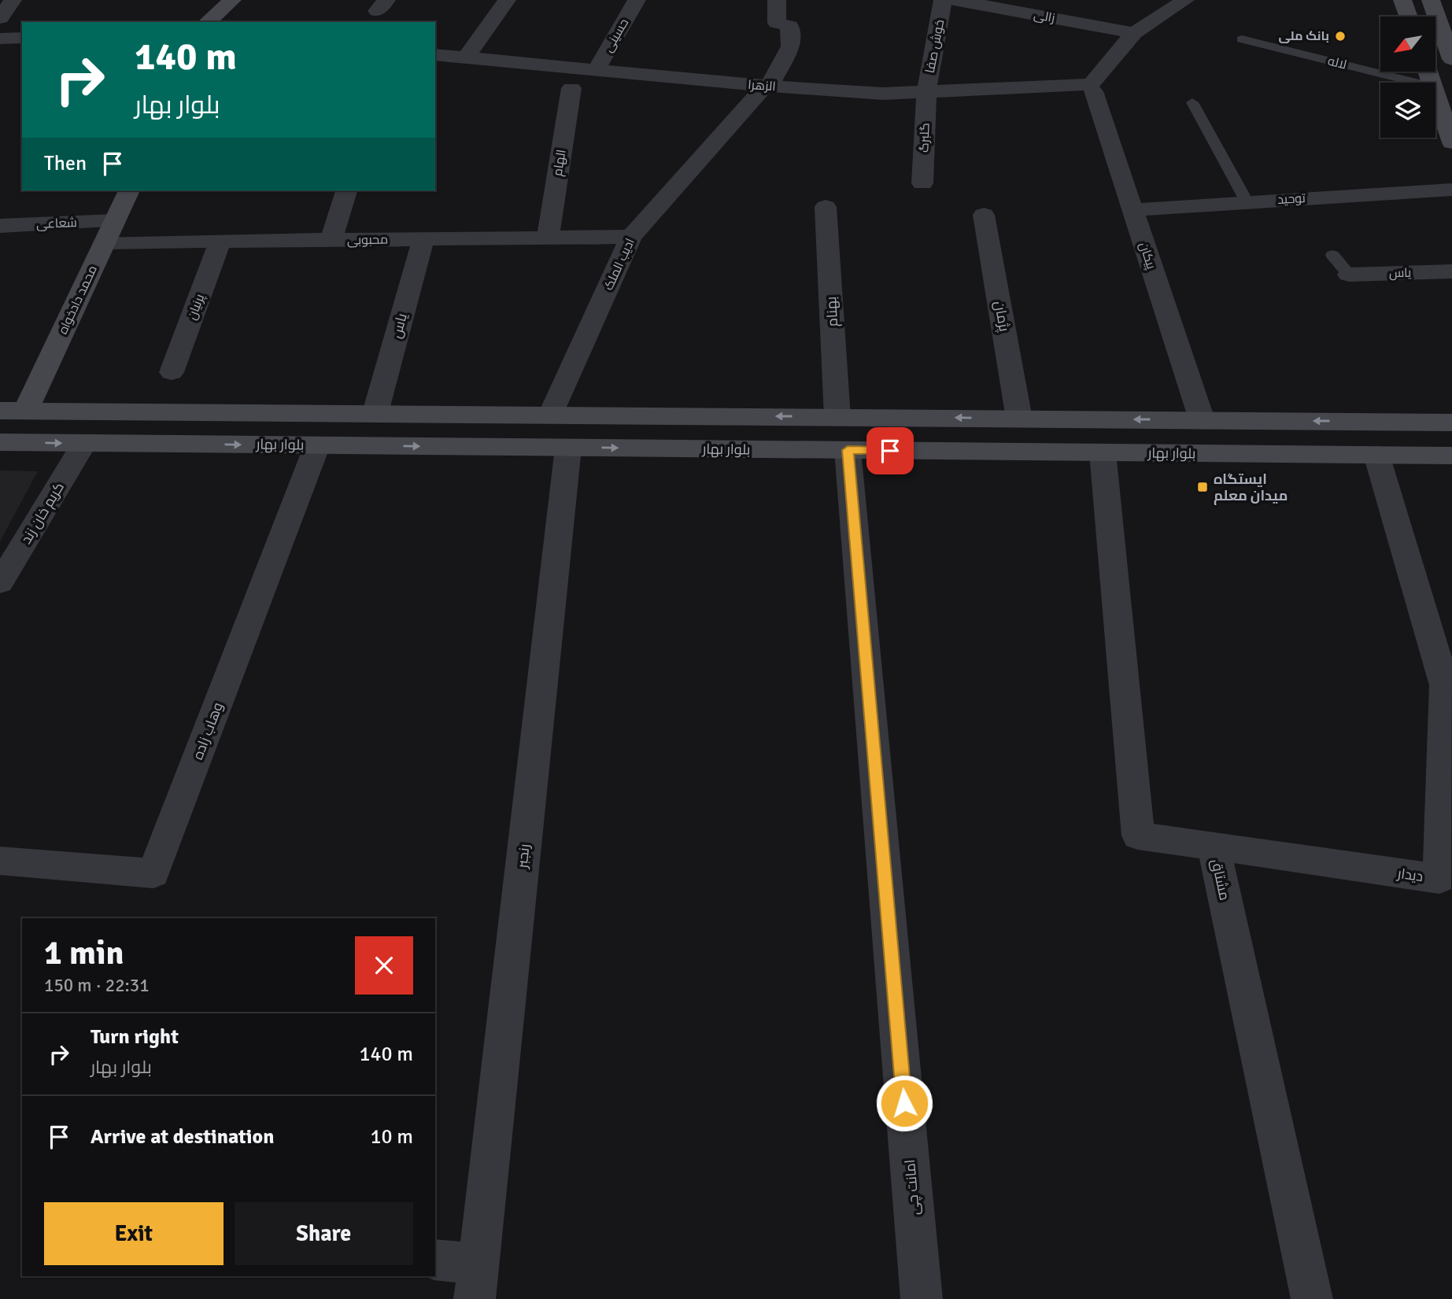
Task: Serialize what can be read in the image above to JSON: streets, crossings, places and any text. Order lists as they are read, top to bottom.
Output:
{
  "streets": {
    "main road": ["محمد دادخواه", "بلوار بهار"],
    "street": [
      "زالی",
      "حسینی",
      "خوش صفا",
      "الزهرا",
      "گلبرگ",
      "الهام",
      "توحید",
      "شعاعی",
      "محبوبی",
      "پیکان",
      "ادیب الملک",
      "یاس",
      "پرنیان",
      "بهنام",
      "پژمان",
      "کریم خان زند",
      "وهاب زاده",
      "رنجبر",
      "دیدار",
      "مشتاق",
      "امانت چی"
    ],
    "lane": ["لاله"]
  },
  "crossings": [
    ["حسینی", "الزهرا"],
    ["خوش صفا", "الزهرا"],
    ["خوش صفا", "گلبرگ"],
    ["الزهرا", "گلبرگ"],
    ["الزهرا", "پیکان"],
    ["الزهرا", "ادیب الملک"],
    ["الهام", "محبوبی"],
    ["توحید", "پیکان"],
    ["شعاعی", "محبوبی"],
    ["شعاعی", "محمد دادخواه"],
    ["محبوبی", "ادیب الملک"],
    ["محبوبی", "یاس"],
    ["محبوبی", "محمد دادخواه"],
    ["محبوبی", "پرنیان"],
    ["بلوار بهار", "کریم خان زند"],
    ["بلوار بهار", "وهاب زاده"],
    ["بلوار بهار", "رنجبر"],
    ["بلوار بهار", "دیدار"],
    ["بلوار بهار", "مشتاق"],
    ["بلوار بهار", "امانت چی"],
    ["دیدار", "مشتاق"]
  ],
  "places": {
    "other": ["بانک ملی"],
    "transit": ["ایستگاه میدان معلم"]
  },
  "north": "bottom left",
  "page": {
    "turn": ["140 m", "بلوار بهار"],
    "then": "Then",
    "heading": ["1 min", "150 m · 22:31"],
    "list": [
      {
        "name": "Turn right",
        "note": "بلوار بهار",
        "value": "140 m"
      },
      {
        "name": "Arrive at destination",
        "value": "10 m"
      }
    ],
    "buttons": ["Exit", "Share"]
  }
}
